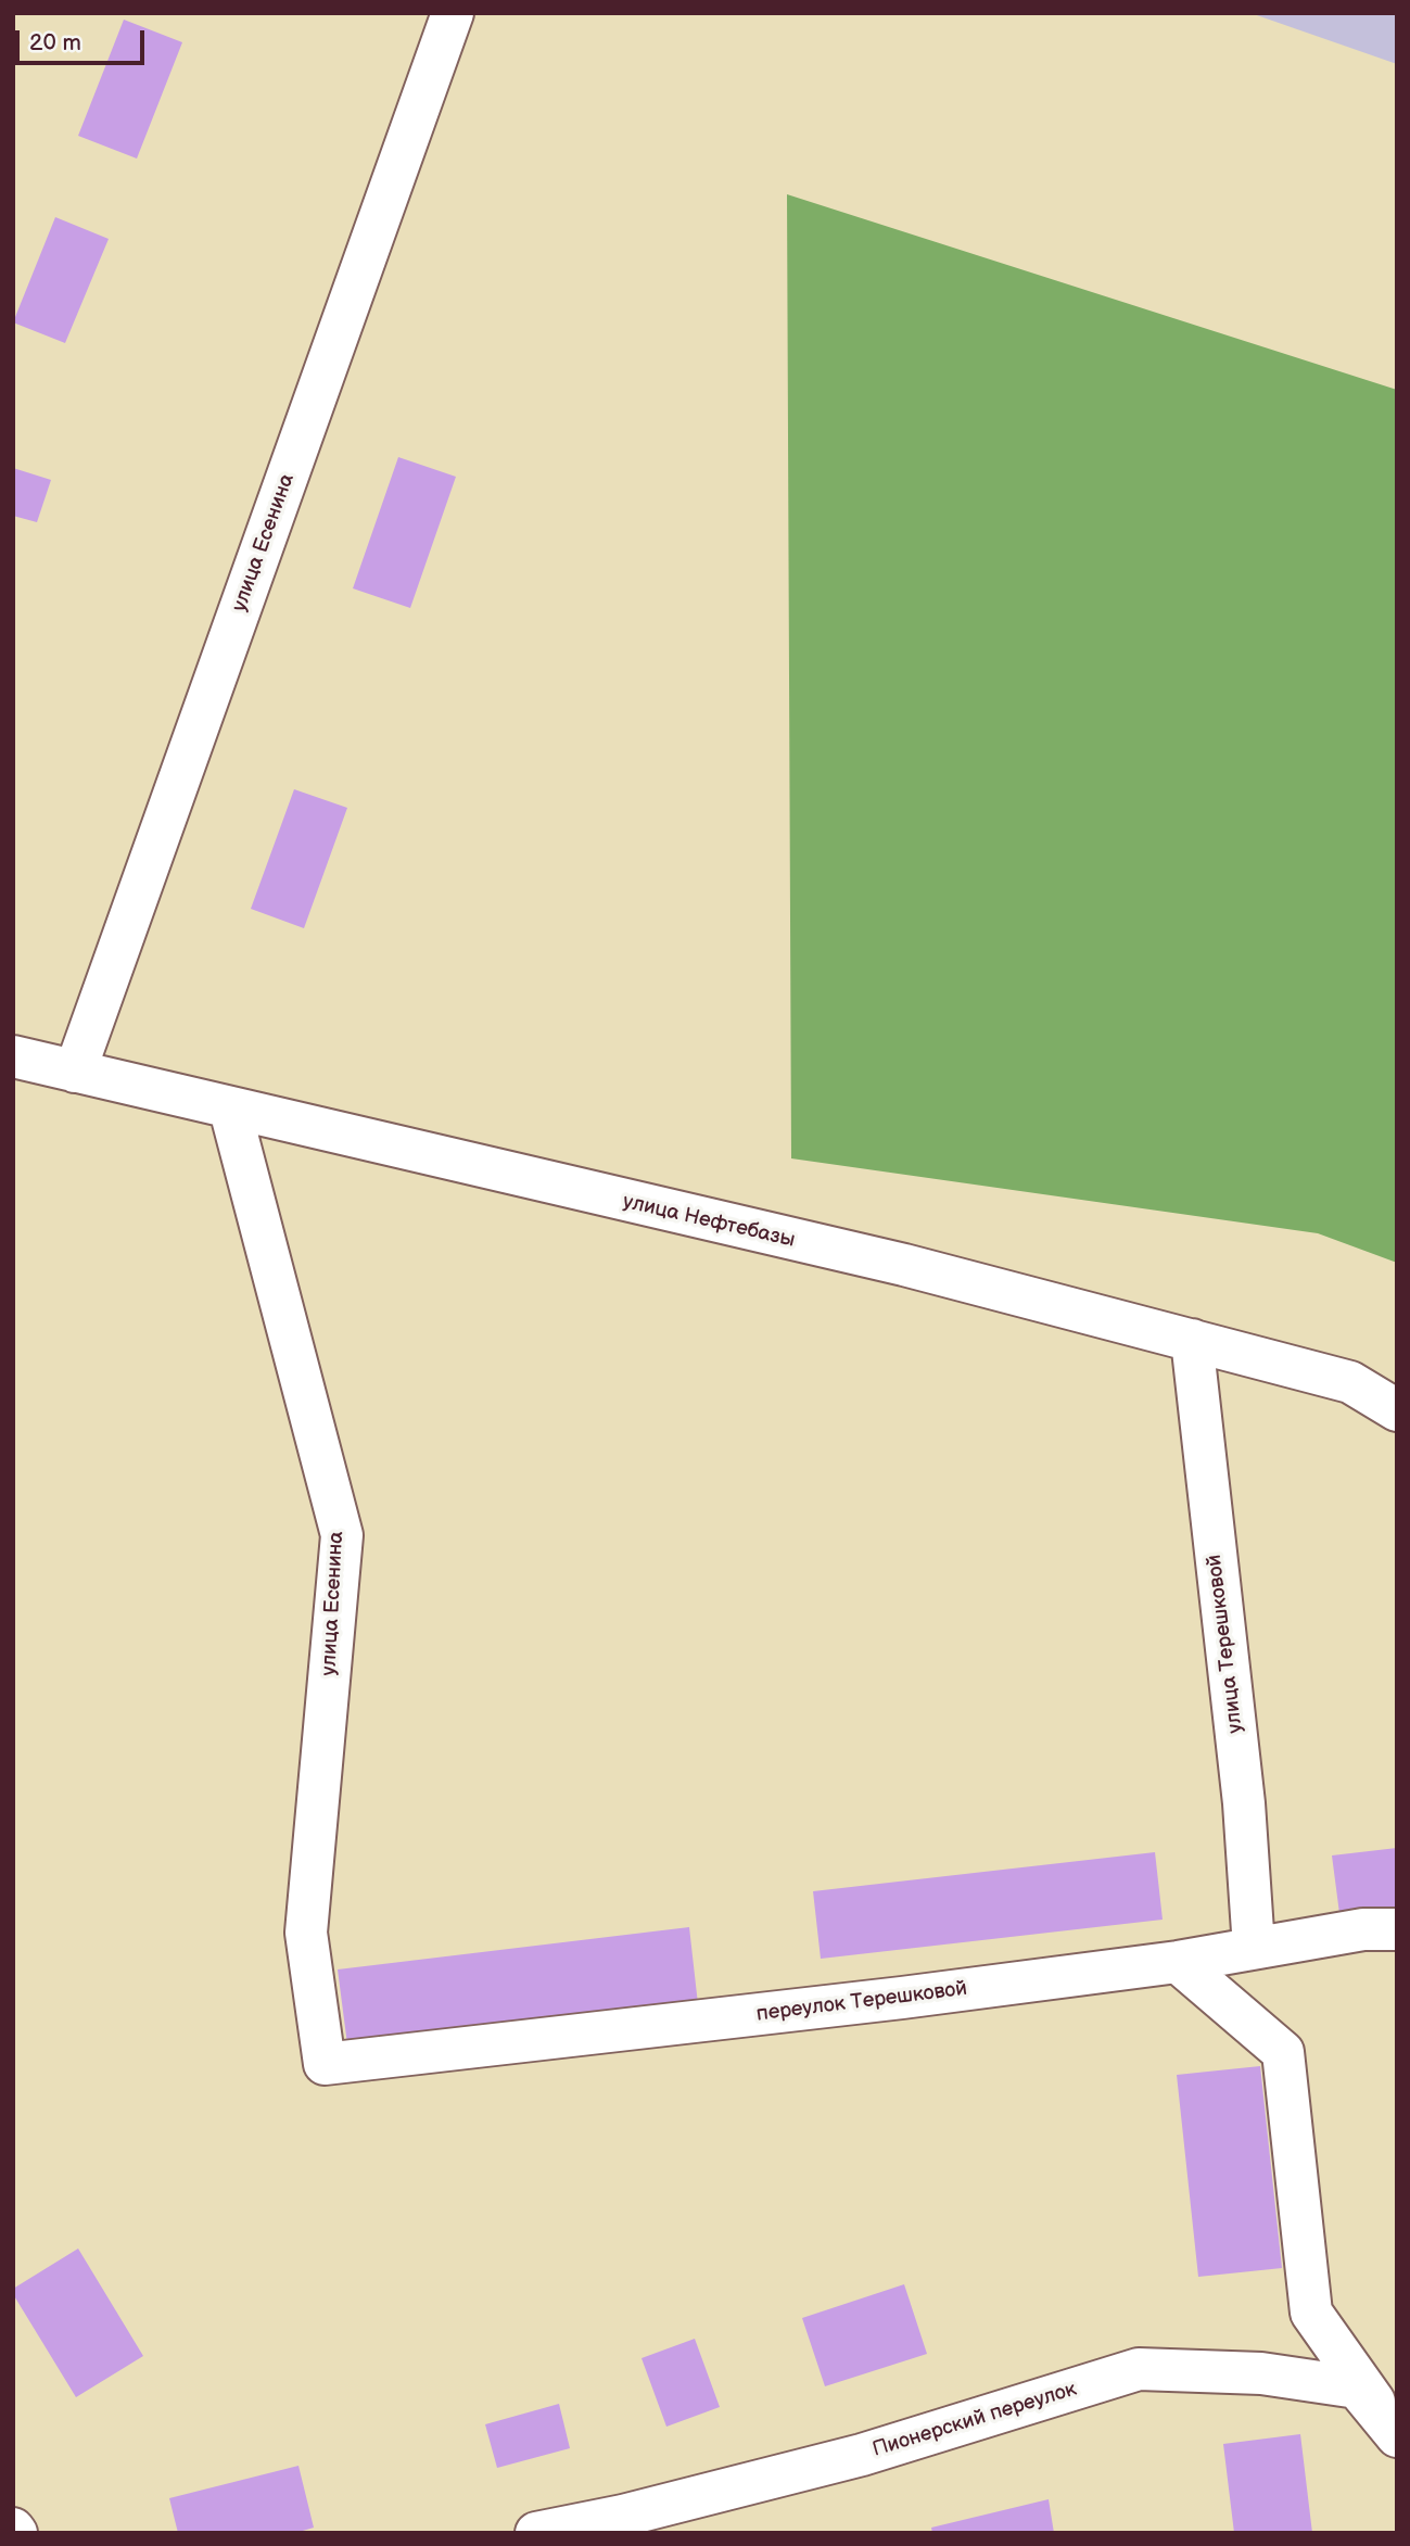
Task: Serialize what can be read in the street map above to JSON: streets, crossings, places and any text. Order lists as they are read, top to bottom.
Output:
{
  "streets": {
    "street": [
      "улица Есенина",
      "улица Нефтебазы",
      "улица Терешковой",
      "переулок Терешковой",
      "Пионерский переулок"
    ]
  },
  "crossings": [
    ["улица Есенина", "улица Нефтебазы"],
    ["улица Есенина", "переулок Терешковой"],
    ["улица Нефтебазы", "улица Терешковой"],
    ["улица Терешковой", "переулок Терешковой"]
  ],
  "scale_bar": "20 m"
}
